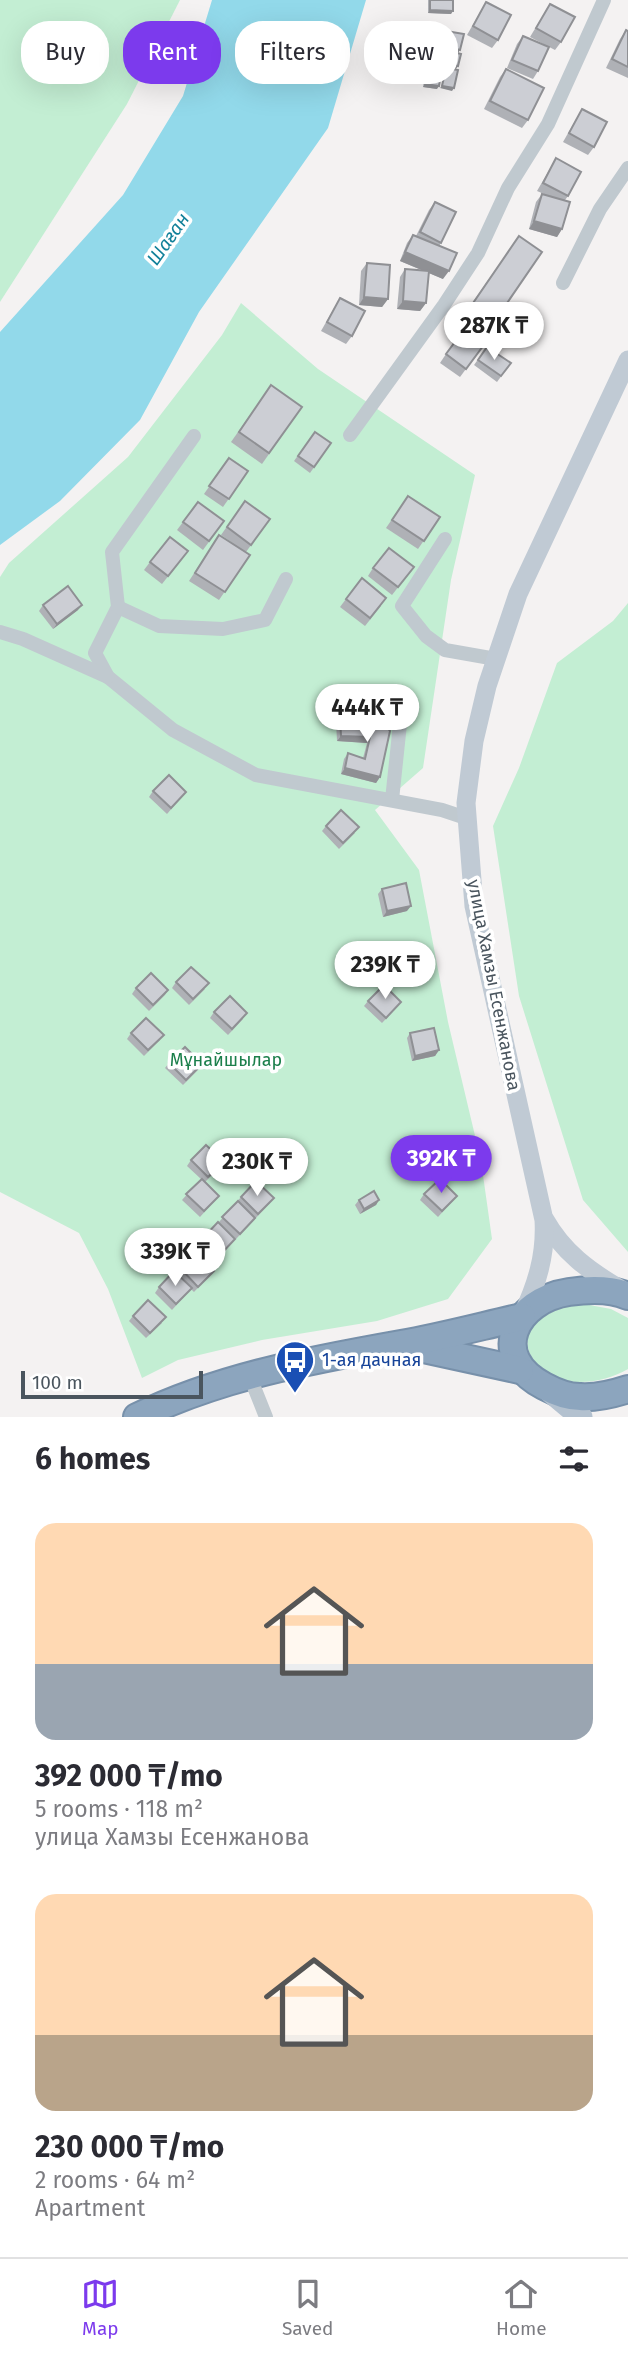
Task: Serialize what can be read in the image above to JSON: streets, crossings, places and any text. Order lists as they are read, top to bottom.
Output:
{
  "streets": {
    "street": ["улица Хамзы Есенжанова"]
  },
  "water": ["Шаған"],
  "parks": ["Мұнайшылар"],
  "places": {
    "bus stop": ["1-ая дачная"]
  },
  "scale_bar": "100 m",
  "page": {
    "chip": [
      "Buy",
      "Rent",
      "Filters",
      "New"
    ],
    "price": [
      "287K ₸",
      "444K ₸",
      "239K ₸",
      "392K ₸",
      "230K ₸",
      "339K ₸"
    ],
    "scale": "100 m",
    "heading": "6 homes",
    "list": [
      {
        "name": "392 000 ₸/mo",
        "note": "5 rooms · 118 m² · улица Хамзы Есенжанова"
      },
      {
        "name": "230 000 ₸/mo",
        "note": "2 rooms · 64 m² · Apartment"
      }
    ],
    "tabs": ["Map", "Saved", "Home"]
  }
}
